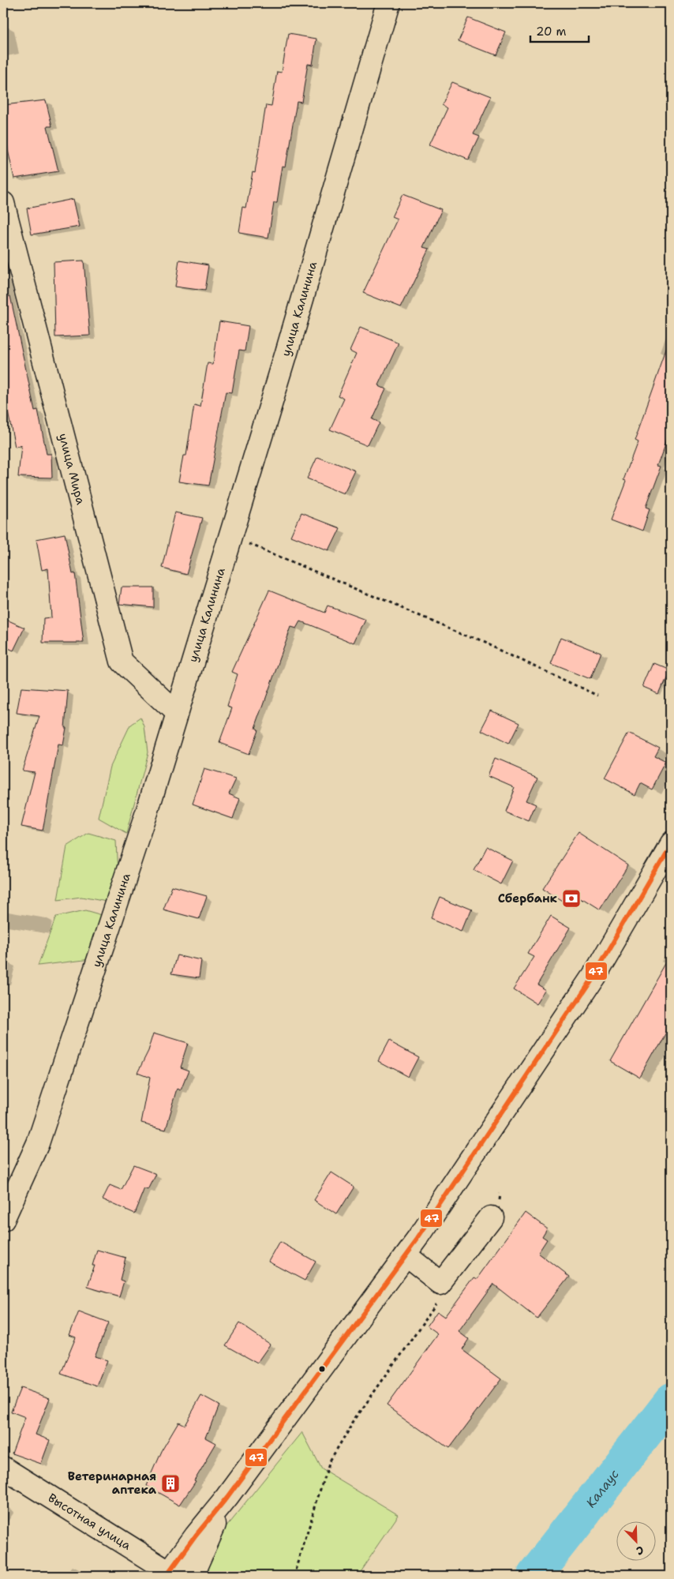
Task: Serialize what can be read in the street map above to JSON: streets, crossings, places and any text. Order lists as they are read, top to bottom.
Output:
{
  "streets": {
    "street": ["улица Калинина", "улица Мира", "Высотная улица"]
  },
  "crossings": [
    ["улица Калинина", "улица Мира"]
  ],
  "water": ["Калаус"],
  "places": {
    "bank": ["Сбербанк"],
    "building": ["Ветеринарная аптека"]
  },
  "lines": ["transit line 47"],
  "scale_bar": "20 m",
  "north": "bottom right"
}
